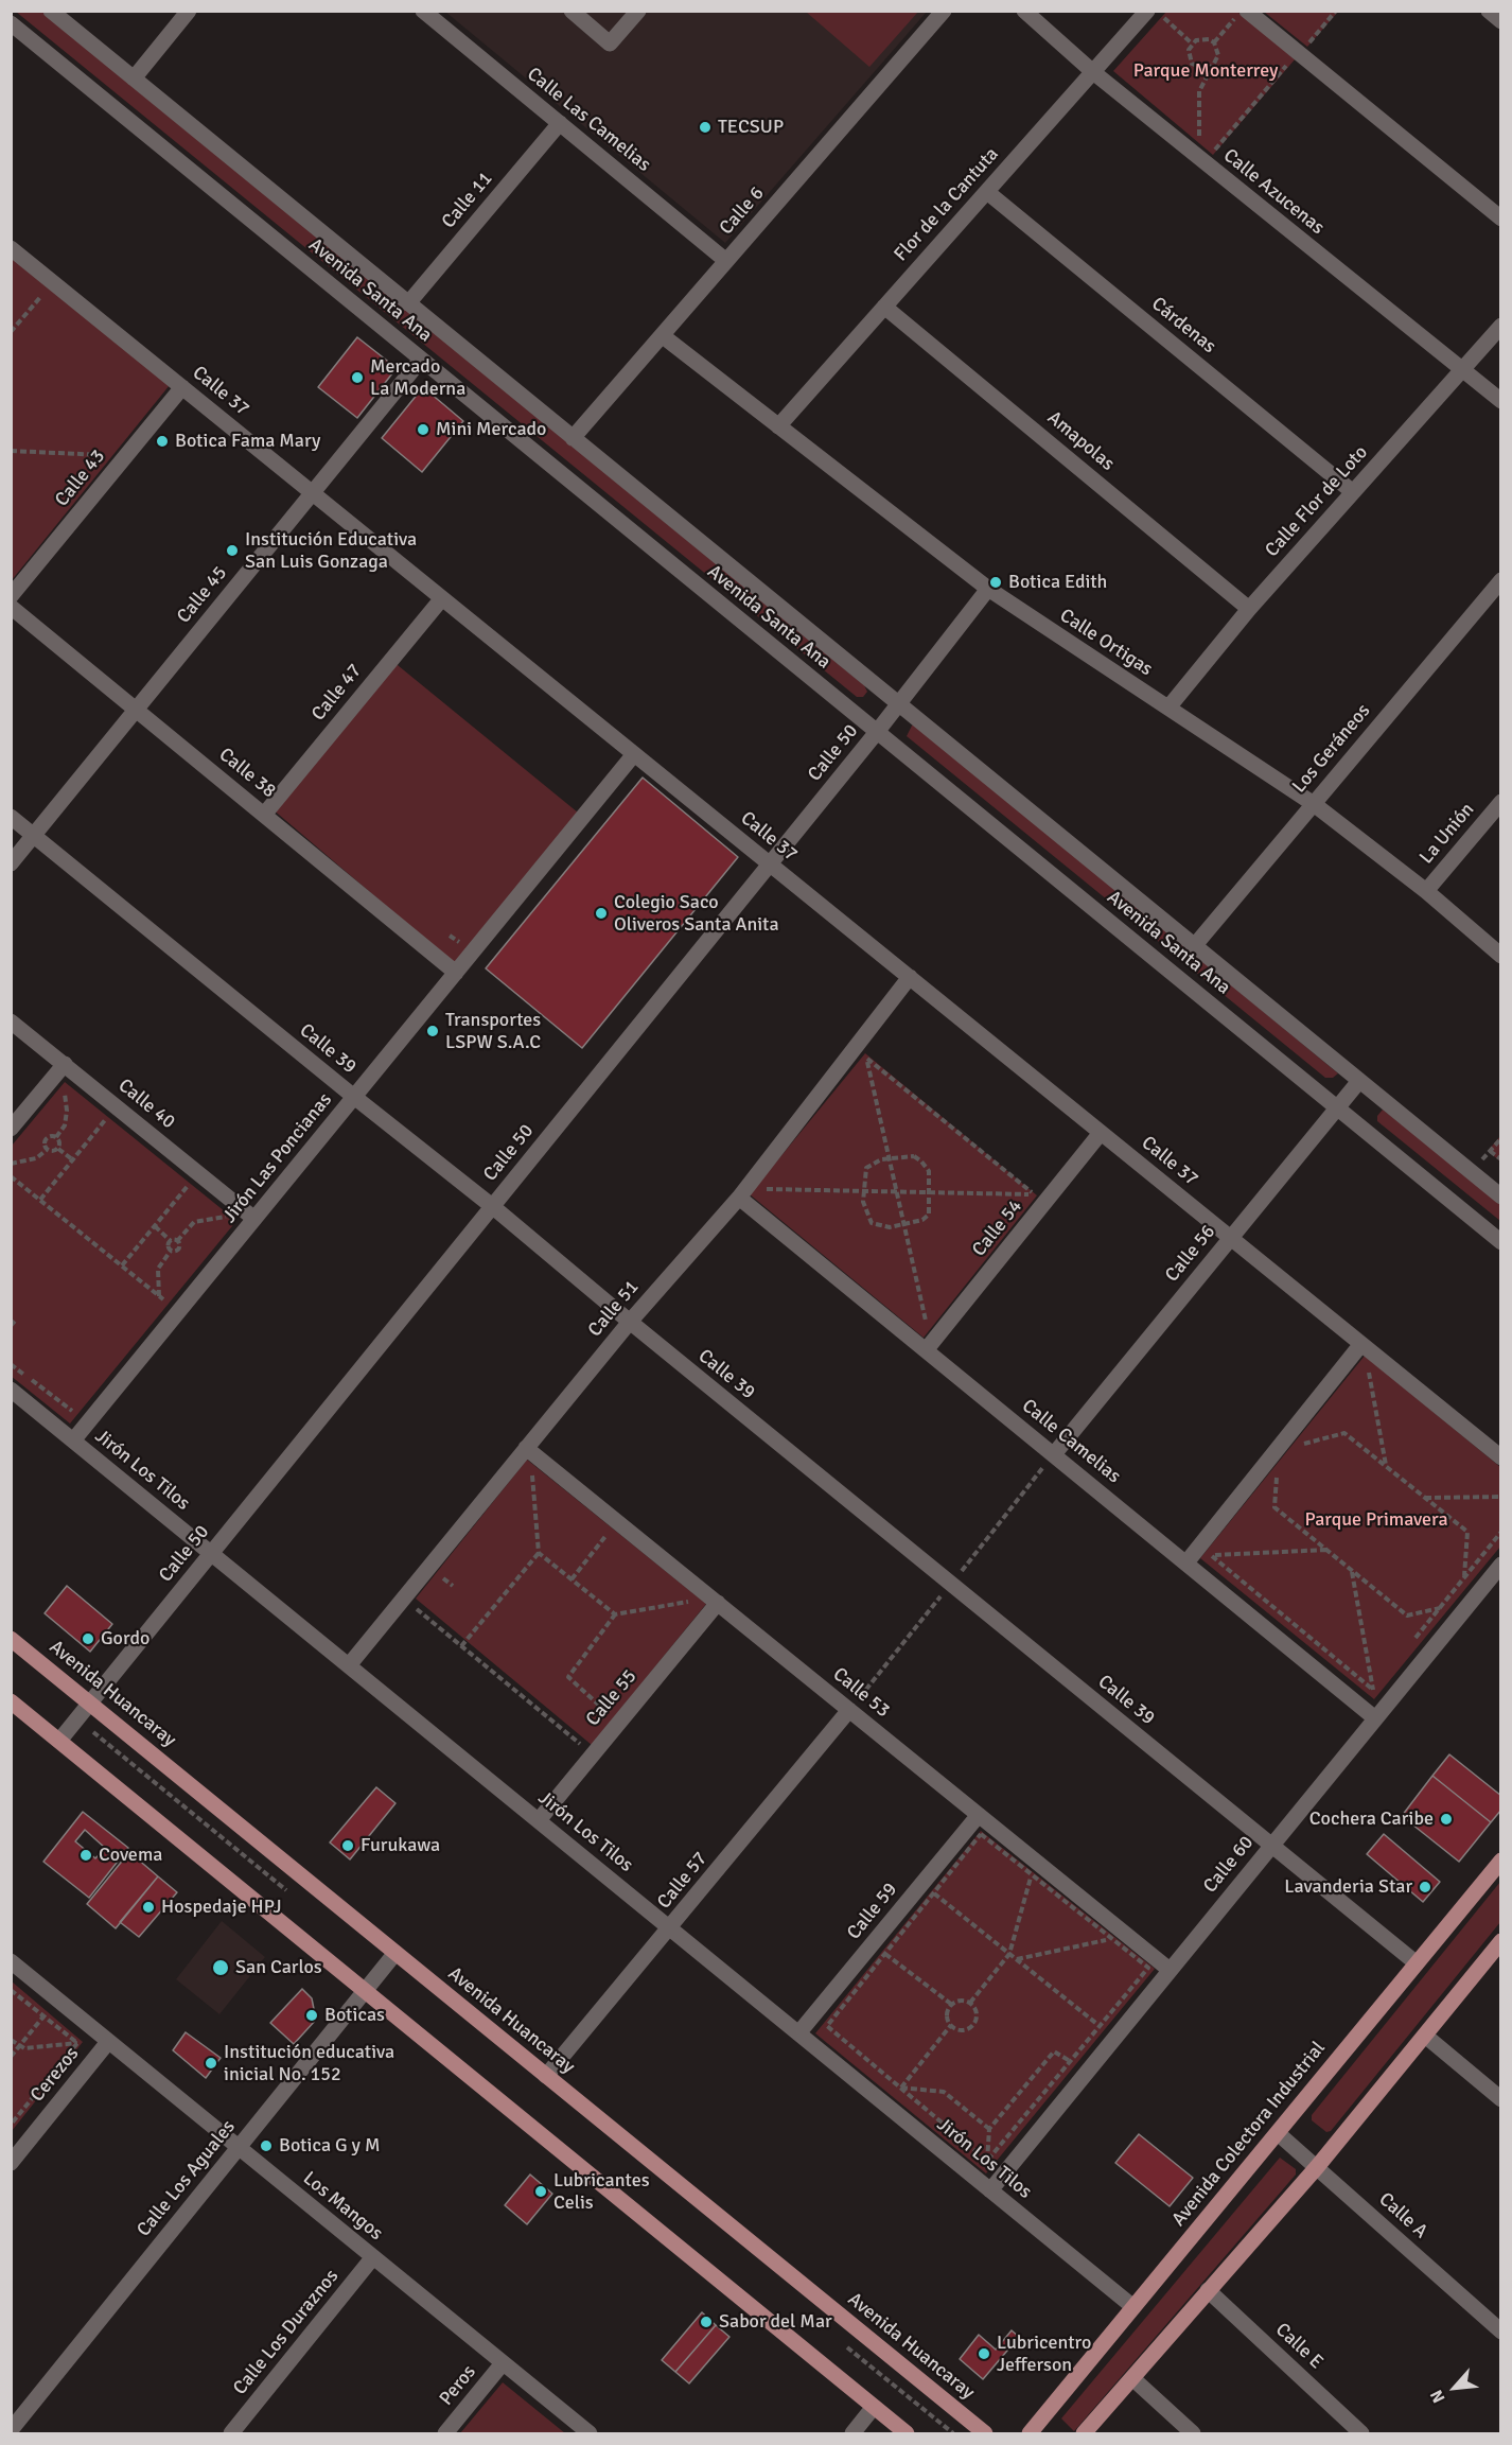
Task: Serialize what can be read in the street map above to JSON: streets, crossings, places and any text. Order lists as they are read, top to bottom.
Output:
{
  "streets": {
    "main road": ["Avenida Huancaray", "Avenida Colectora Industrial"],
    "street": [
      "Calle Las Camelias",
      "Calle Azucenas",
      "Calle 11",
      "Flor de la Cantuta",
      "Calle 6",
      "Avenida Santa Ana",
      "Cárdenas",
      "Calle 37",
      "Amapolas",
      "Calle 43",
      "Calle Flor de Loto",
      "Calle 45",
      "Calle Ortigas",
      "Calle 47",
      "Los Geráneos",
      "Calle 50",
      "Calle 38",
      "La Unión",
      "Calle 39",
      "Calle 40",
      "Jirón Las Poncianas",
      "Calle 54",
      "Calle 56",
      "Calle 51",
      "Calle Camelias",
      "Jirón Los Tilos",
      "Calle 53",
      "Calle 55",
      "Calle 60",
      "Calle 57",
      "Calle 59",
      "Cerezos",
      "Calle Los Aguales",
      "Los Mangos",
      "Calle A",
      "Calle Los Duraznos",
      "Calle E",
      "Peros"
    ]
  },
  "crossings": [
    ["Calle Las Camelias", "Calle 11"],
    ["Calle Las Camelias", "Calle 6"],
    ["Calle Azucenas", "Flor de la Cantuta"],
    ["Calle Azucenas", "Calle Flor de Loto"],
    ["Calle 11", "Avenida Santa Ana"],
    ["Flor de la Cantuta", "Cárdenas"],
    ["Flor de la Cantuta", "Amapolas"],
    ["Flor de la Cantuta", "Calle Ortigas"],
    ["Calle 6", "Avenida Santa Ana"],
    ["Calle 6", "Calle Ortigas"],
    ["Avenida Santa Ana", "Calle 45"],
    ["Avenida Santa Ana", "Los Geráneos"],
    ["Avenida Santa Ana", "Calle 50"],
    ["Avenida Santa Ana", "Calle 56"],
    ["Cárdenas", "Calle Flor de Loto"],
    ["Calle 37", "Calle 43"],
    ["Calle 37", "Calle 45"],
    ["Calle 37", "Calle 47"],
    ["Calle 37", "Calle 50"],
    ["Calle 37", "Jirón Las Poncianas"],
    ["Calle 37", "Calle 54"],
    ["Calle 37", "Calle 56"],
    ["Calle 37", "Calle 51"],
    ["Amapolas", "Calle Flor de Loto"],
    ["Calle Flor de Loto", "Calle Ortigas"],
    ["Calle 45", "Calle 38"],
    ["Calle 45", "Calle 39"],
    ["Calle Ortigas", "Los Geráneos"],
    ["Calle Ortigas", "Calle 50"],
    ["Calle Ortigas", "La Unión"],
    ["Calle 47", "Calle 38"],
    ["Calle 50", "Calle 39"],
    ["Calle 50", "Jirón Los Tilos"],
    ["Calle 50", "Avenida Huancaray"],
    ["Calle 38", "Jirón Las Poncianas"],
    ["Calle 39", "Jirón Las Poncianas"],
    ["Calle 39", "Calle 51"],
    ["Calle 39", "Calle 60"],
    ["Calle 39", "Avenida Colectora Industrial"],
    ["Calle 40", "Jirón Las Poncianas"],
    ["Jirón Las Poncianas", "Jirón Los Tilos"],
    ["Calle 54", "Calle Camelias"],
    ["Calle 56", "Calle Camelias"],
    ["Calle 51", "Calle Camelias"],
    ["Calle 51", "Jirón Los Tilos"],
    ["Calle 51", "Calle 53"],
    ["Calle Camelias", "Calle 60"],
    ["Jirón Los Tilos", "Calle 55"],
    ["Jirón Los Tilos", "Calle 60"],
    ["Jirón Los Tilos", "Calle 57"],
    ["Jirón Los Tilos", "Calle 59"],
    ["Jirón Los Tilos", "Avenida Colectora Industrial"],
    ["Calle 53", "Calle 55"],
    ["Calle 53", "Calle 60"],
    ["Calle 53", "Calle 57"],
    ["Calle 53", "Calle 59"],
    ["Avenida Huancaray", "Calle 57"],
    ["Avenida Huancaray", "Calle Los Aguales"],
    ["Cerezos", "Los Mangos"],
    ["Avenida Colectora Industrial", "Calle A"],
    ["Calle Los Aguales", "Los Mangos"],
    ["Los Mangos", "Calle Los Duraznos"],
    ["Los Mangos", "Peros"]
  ],
  "parks": ["Parque Monterrey", "Parque Primavera"],
  "places": [
    "TECSUP",
    "Mercado La Moderna",
    "Mini Mercado",
    "Botica Fama Mary",
    "Institución Educativa San Luis Gonzaga",
    "Botica Edith",
    "Colegio Saco Oliveros Santa Anita",
    "Transportes LSPW S.A.C",
    "Gordo",
    "Cochera Caribe",
    "Furukawa",
    "Covema",
    "Lavanderia Star",
    "Hospedaje HPJ",
    "San Carlos",
    "Boticas",
    "Institución educativa inicial No. 152",
    "Botica G y M",
    "Lubricantes Celis",
    "Sabor del Mar",
    "Lubricentro Jefferson"
  ],
  "north": "bottom left"
}
